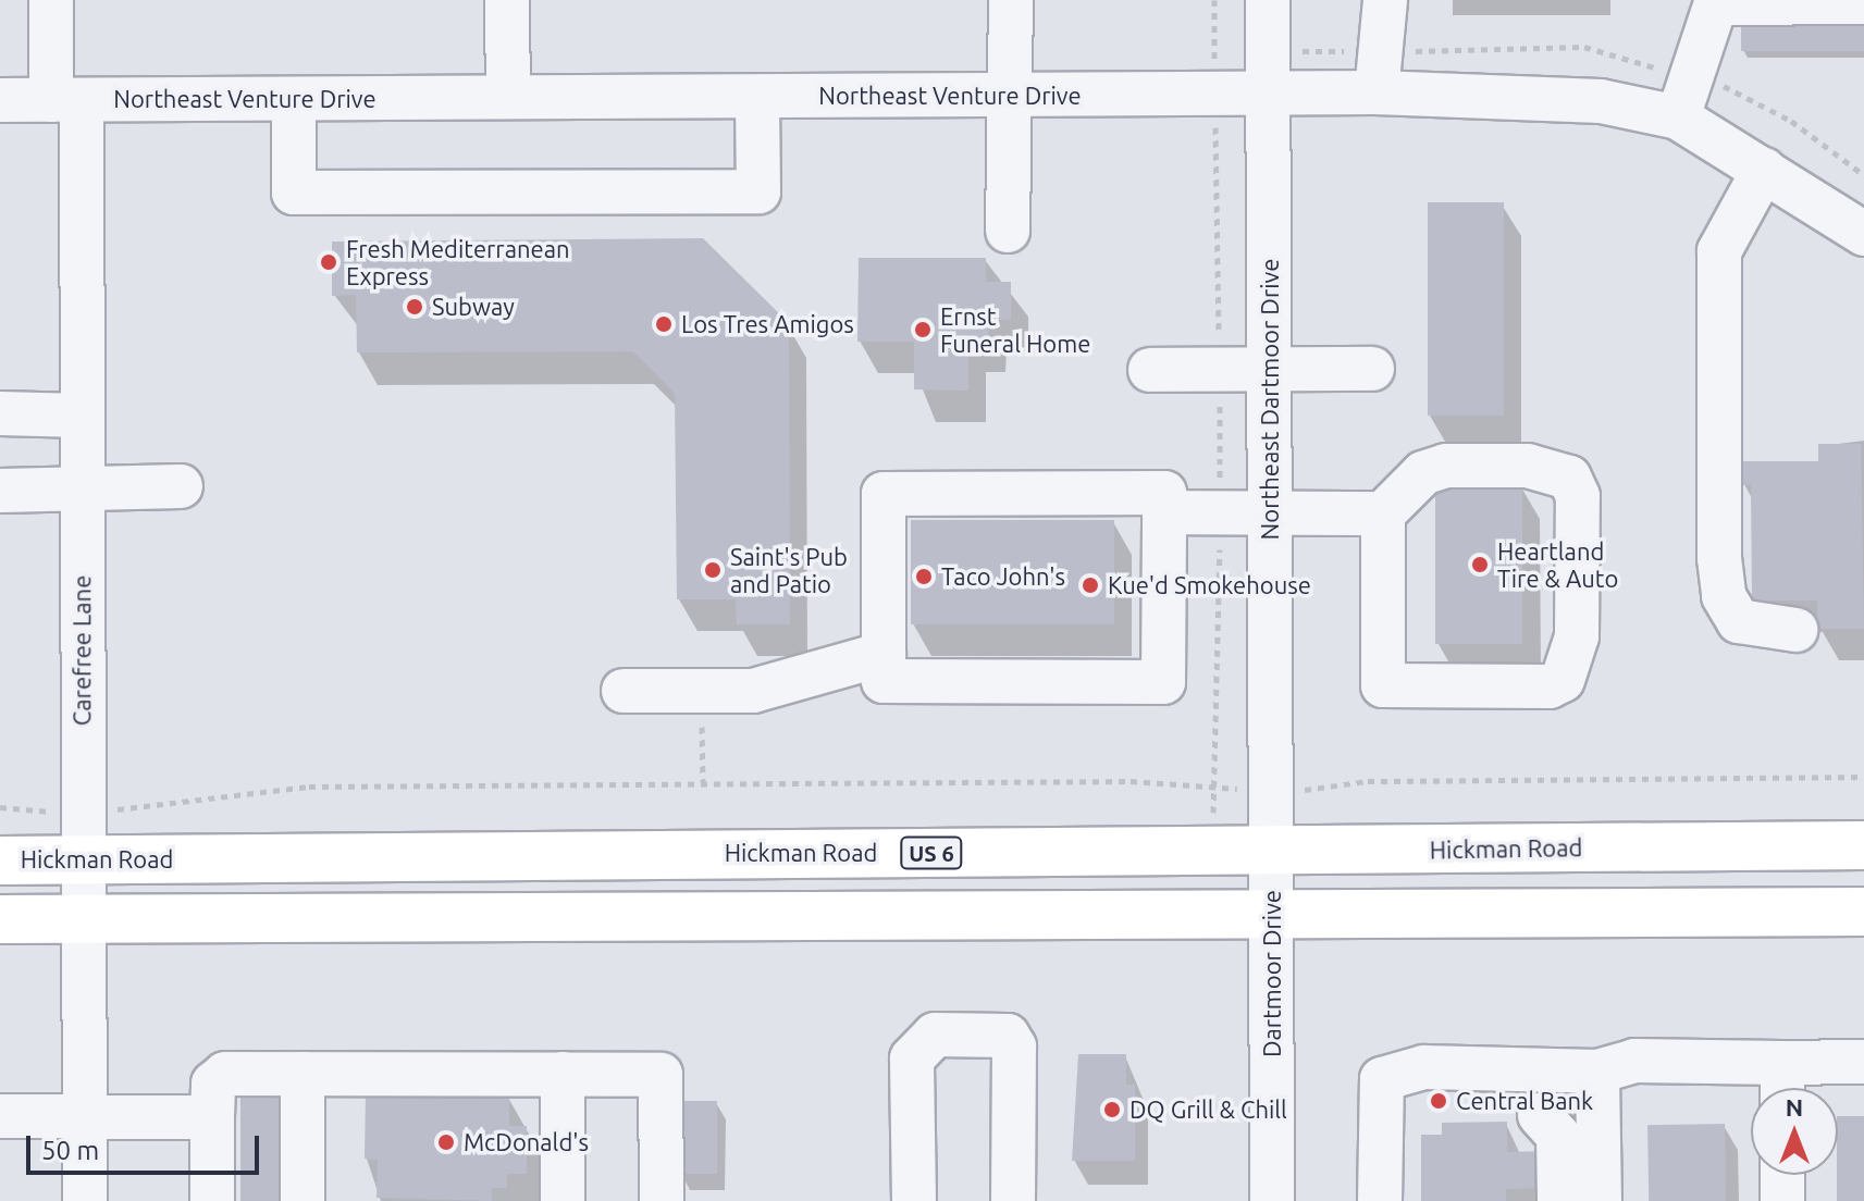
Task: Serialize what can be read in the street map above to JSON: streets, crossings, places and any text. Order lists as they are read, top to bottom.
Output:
{
  "streets": {
    "highway": ["Hickman Road", "US 6"],
    "street": [
      "Northeast Venture Drive",
      "Northeast Dartmoor Drive",
      "Carefree Lane",
      "Dartmoor Drive"
    ]
  },
  "crossings": [
    ["Northeast Venture Drive", "Northeast Dartmoor Drive"],
    ["Northeast Venture Drive", "Carefree Lane"],
    ["Northeast Dartmoor Drive", "Hickman Road"],
    ["Northeast Dartmoor Drive", "Dartmoor Drive"],
    ["Carefree Lane", "Hickman Road"],
    ["Hickman Road", "Dartmoor Drive"]
  ],
  "places": [
    "Fresh Mediterranean Express",
    "Subway",
    "Los Tres Amigos",
    "Ernst Funeral Home",
    "Heartland Tire & Auto",
    "Saint's Pub and Patio",
    "Taco John's",
    "Kue'd Smokehouse",
    "Central Bank",
    "DQ Grill & Chill",
    "McDonald's"
  ],
  "scale_bar": "50 m",
  "north": "top"
}
